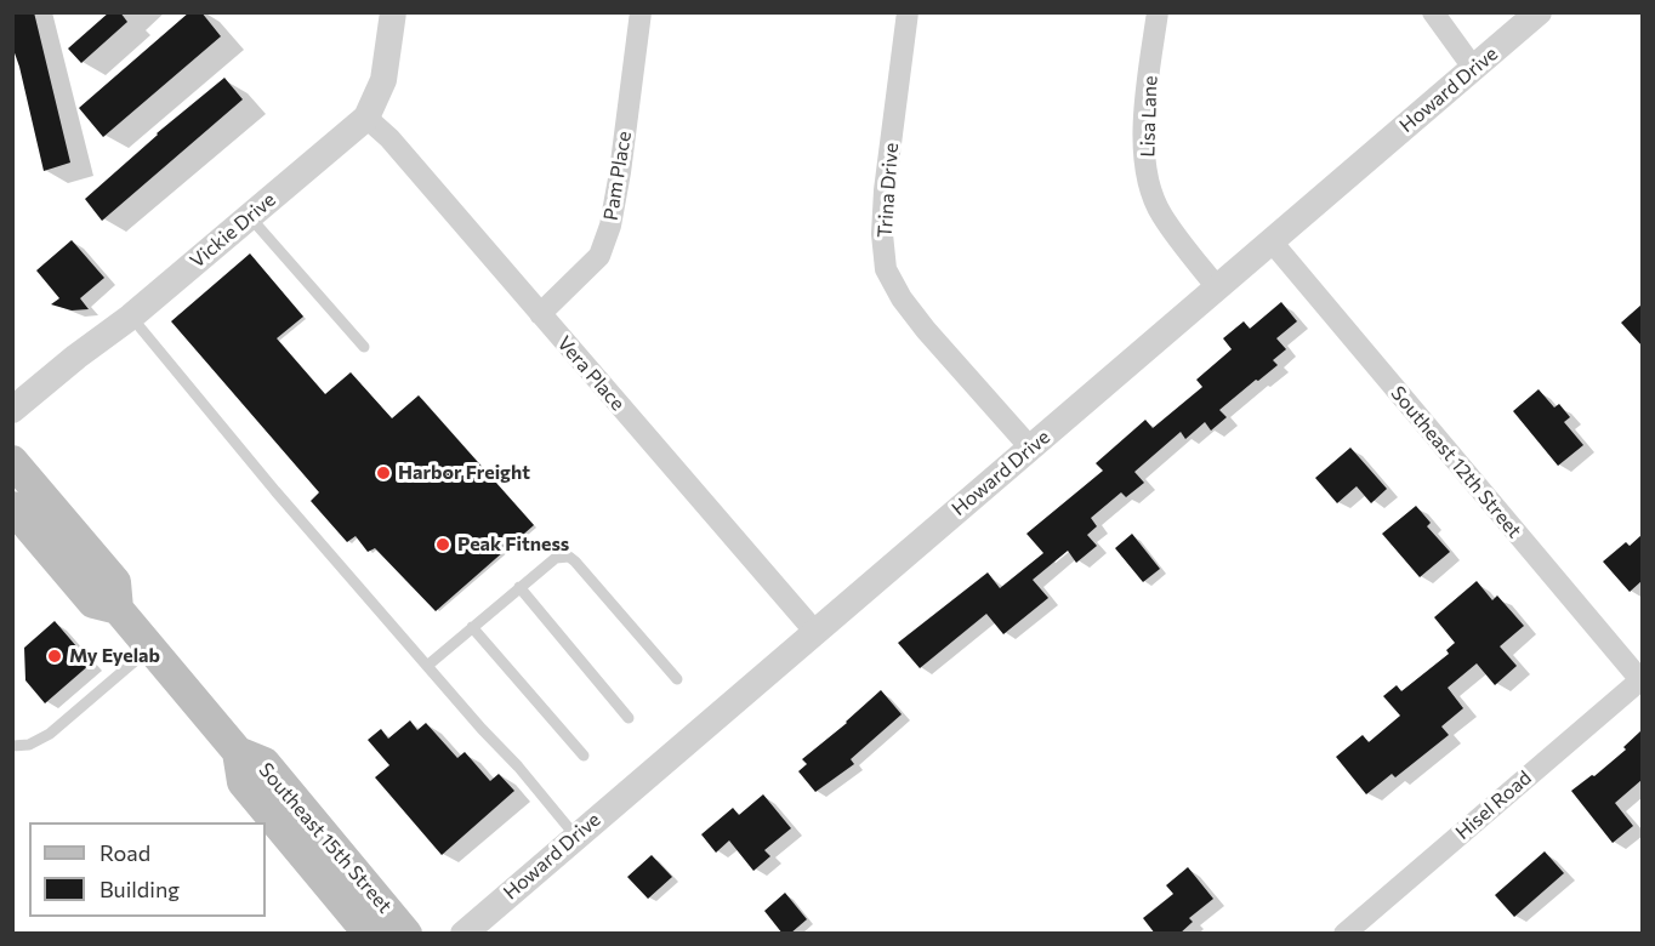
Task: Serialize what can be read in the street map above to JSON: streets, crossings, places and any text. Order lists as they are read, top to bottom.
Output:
{
  "streets": {
    "main road": ["Southeast 15th Street"],
    "street": [
      "Howard Drive",
      "Lisa Lane",
      "Pam Place",
      "Trina Drive",
      "Vickie Drive",
      "Vera Place",
      "Southeast 12th Street",
      "Hisel Road"
    ]
  },
  "crossings": [
    ["Howard Drive", "Lisa Lane"],
    ["Howard Drive", "Trina Drive"],
    ["Howard Drive", "Vera Place"],
    ["Howard Drive", "Southeast 12th Street"],
    ["Pam Place", "Vera Place"],
    ["Vickie Drive", "Vera Place"],
    ["Southeast 12th Street", "Hisel Road"]
  ],
  "places": ["Harbor Freight", "Peak Fitness", "My Eyelab"],
  "legend": ["Road", "Building"]
}
